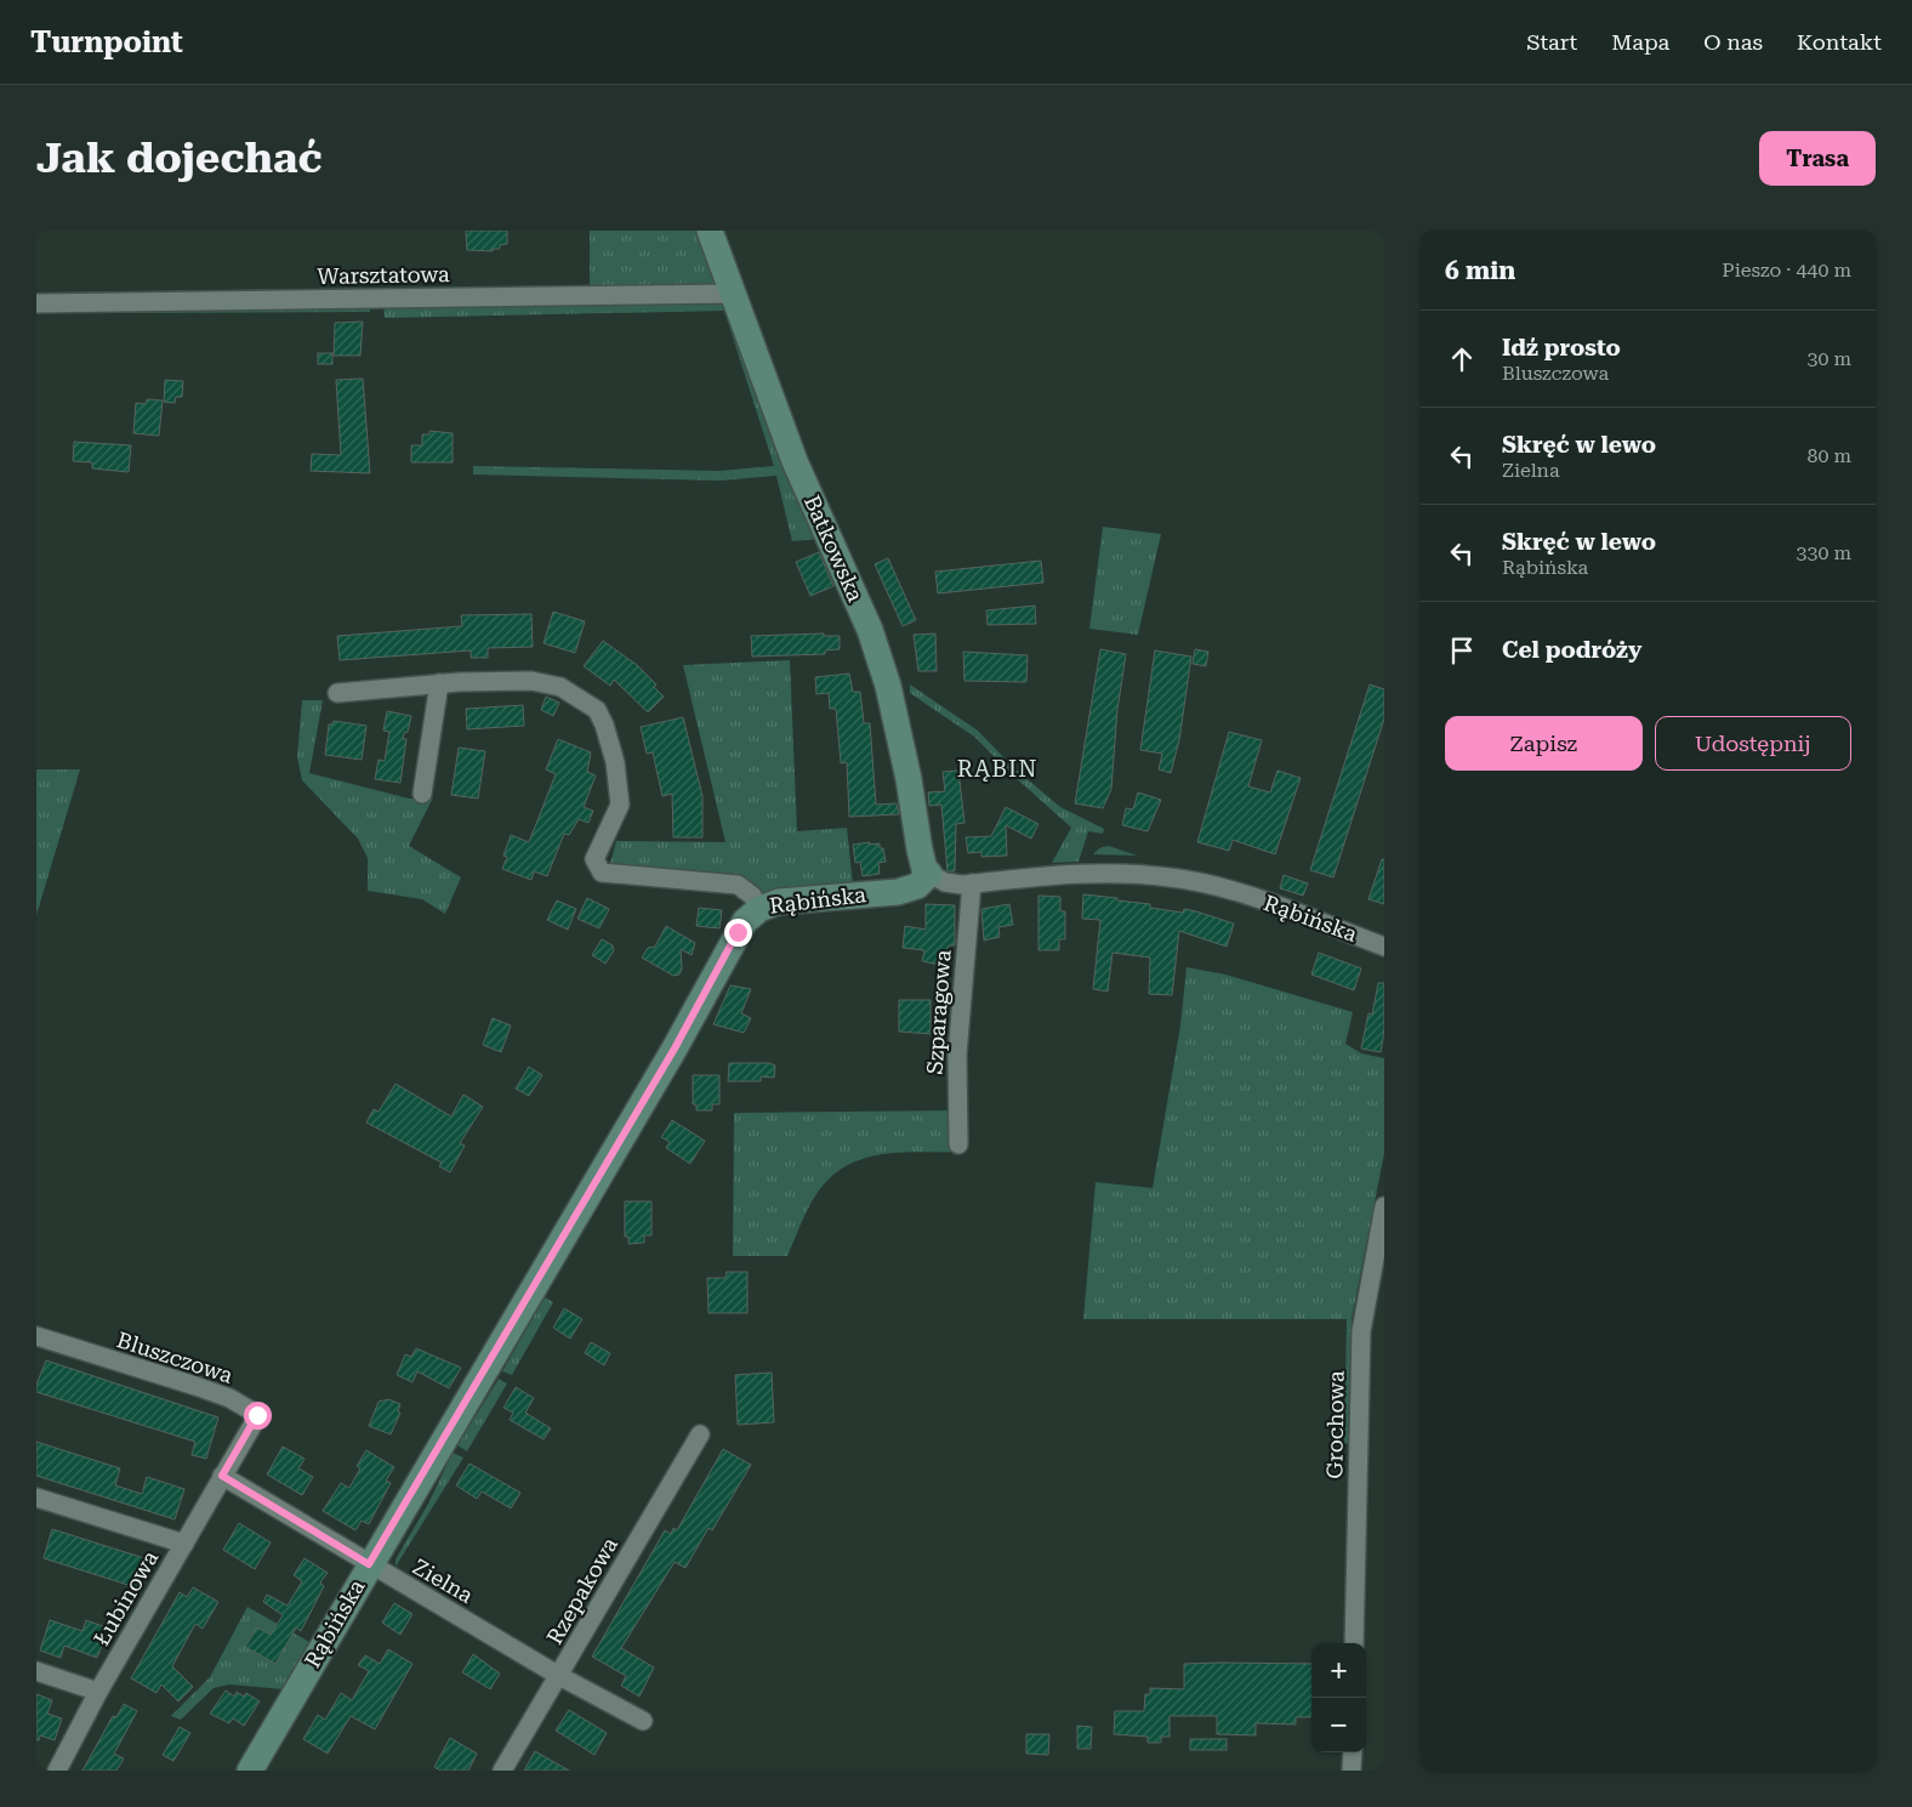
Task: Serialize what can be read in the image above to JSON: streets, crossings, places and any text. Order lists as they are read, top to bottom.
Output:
{
  "streets": {
    "street": [
      "Warsztatowa",
      "Batkowska",
      "Rąbińska",
      "Szparagowa",
      "Bluszczowa",
      "Grochowa",
      "Zielna",
      "Rzepakowa",
      "Łubinowa"
    ]
  },
  "crossings": [
    ["Warsztatowa", "Batkowska"],
    ["Batkowska", "Rąbińska"],
    ["Rąbińska", "Szparagowa"],
    ["Rąbińska", "Zielna"],
    ["Bluszczowa", "Łubinowa"],
    ["Zielna", "Rzepakowa"],
    ["Zielna", "Łubinowa"]
  ],
  "districts": ["RĄBIN"],
  "page": {
    "header": "Turnpoint",
    "nav": [
      "Start",
      "Mapa",
      "O nas",
      "Kontakt"
    ],
    "buttons": [
      "Trasa",
      ["Zapisz", "Udostępnij"]
    ],
    "title": "Jak dojechać",
    "heading": ["6 min", "Pieszo · 440 m"],
    "list": [
      ["Idź prosto", "Bluszczowa", "30 m"],
      ["Skręć w lewo", "Zielna", "80 m"],
      ["Skręć w lewo", "Rąbińska", "330 m"],
      "Cel podróży"
    ],
    "map_buttons": ["+", "−"]
  }
}
